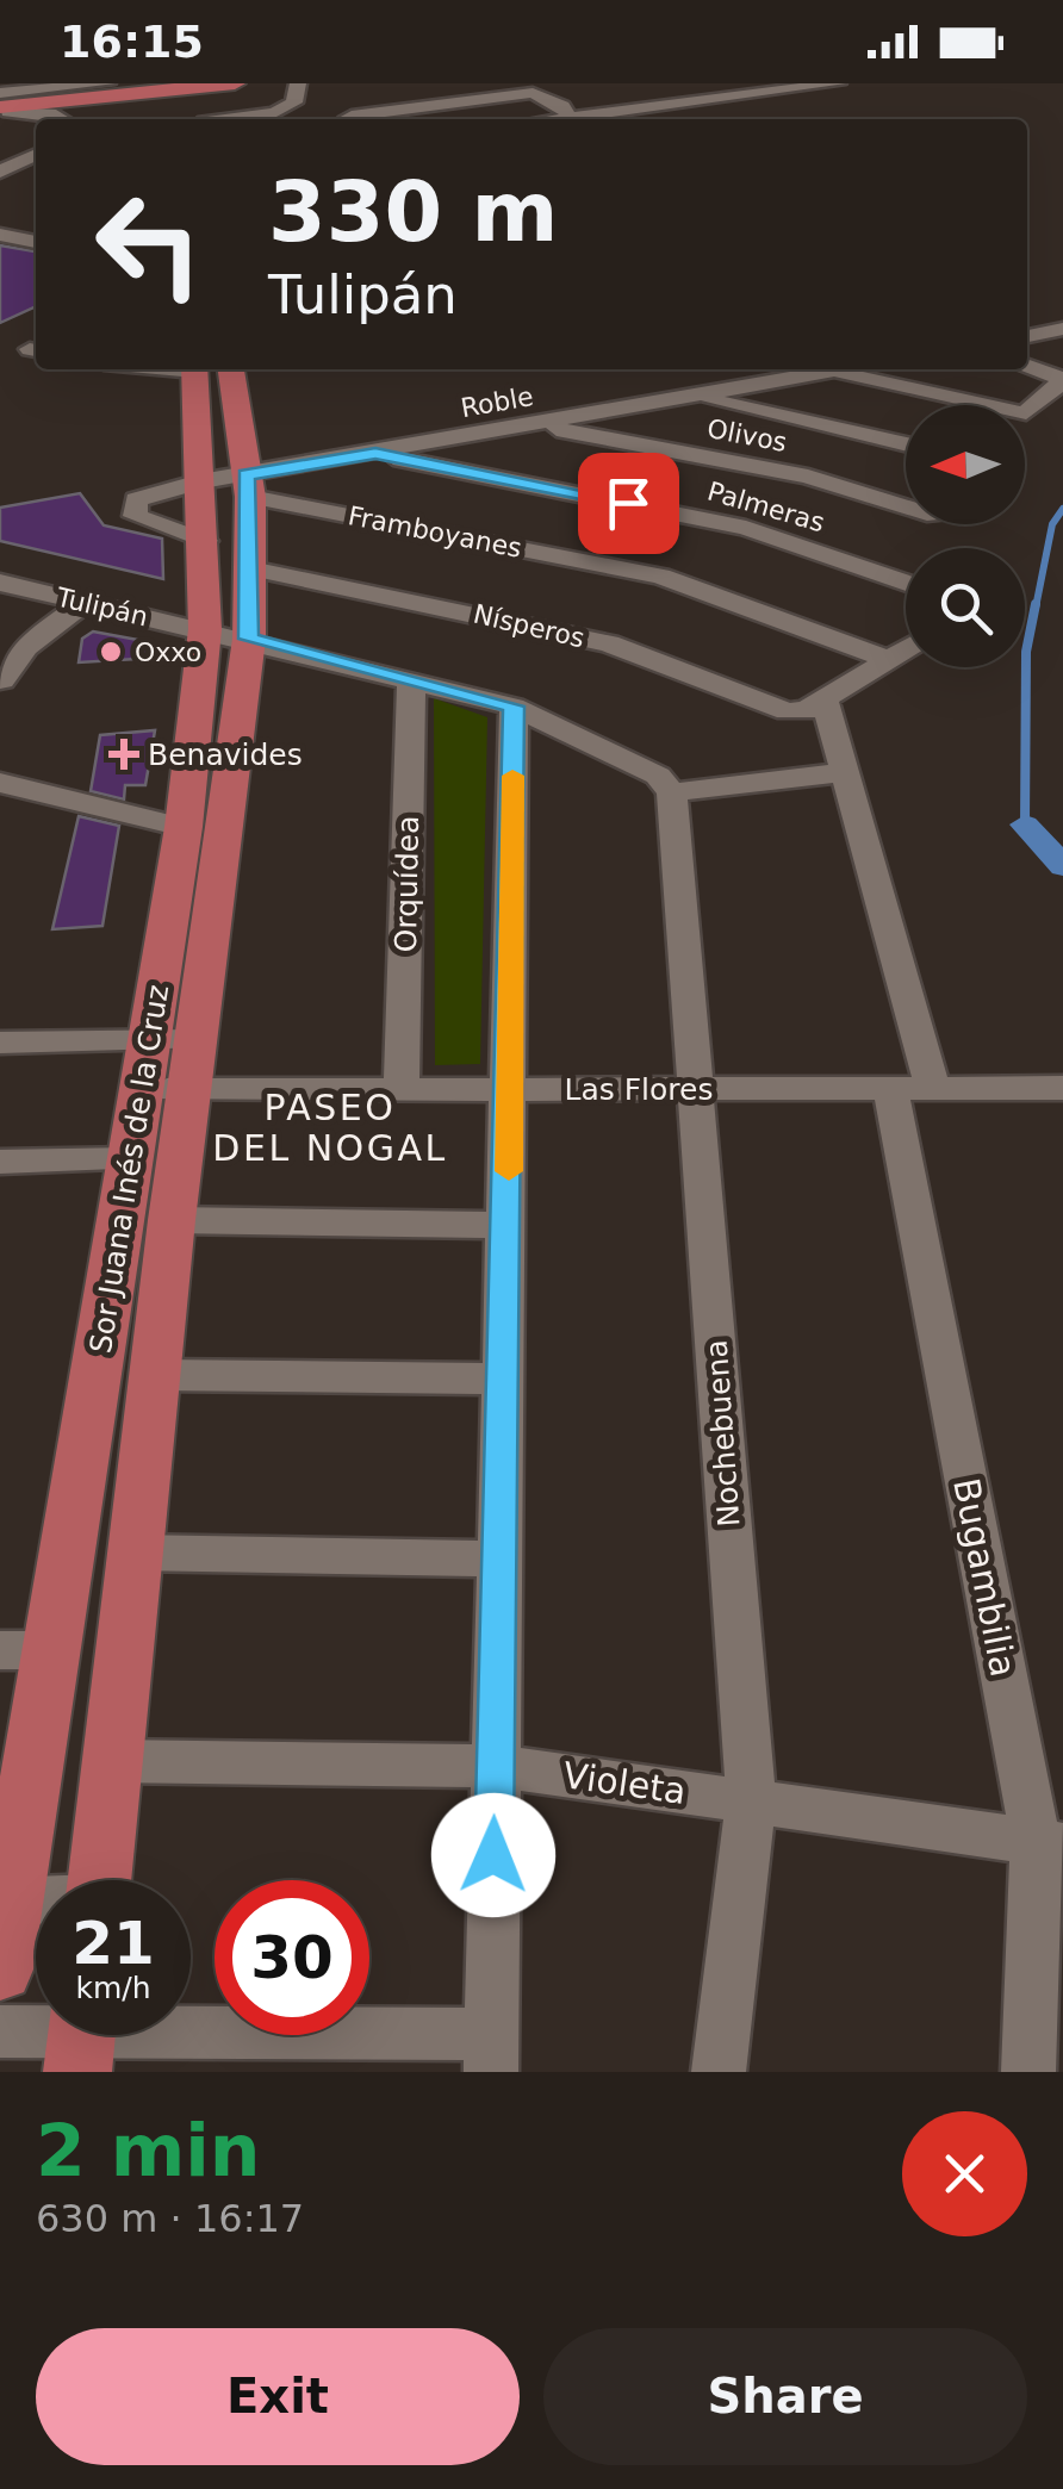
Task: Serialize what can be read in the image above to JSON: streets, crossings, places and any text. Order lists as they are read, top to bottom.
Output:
{
  "streets": {
    "main road": ["Sor Juana Inés de la Cruz"],
    "street": [
      "Roble",
      "Olivos",
      "Palmeras",
      "Framboyanes",
      "Tulipán",
      "Nísperos",
      "Orquídea",
      "Las Flores",
      "Nochebuena",
      "Bugambilia",
      "Violeta"
    ]
  },
  "crossings": [
    ["Roble", "Olivos"],
    ["Roble", "Palmeras"],
    ["Roble", "Framboyanes"],
    ["Roble", "Sor Juana Inés de la Cruz"],
    ["Framboyanes", "Sor Juana Inés de la Cruz"],
    ["Tulipán", "Orquídea"],
    ["Tulipán", "Sor Juana Inés de la Cruz"],
    ["Tulipán", "Nochebuena"],
    ["Nísperos", "Sor Juana Inés de la Cruz"],
    ["Nísperos", "Bugambilia"],
    ["Orquídea", "Las Flores"],
    ["Las Flores", "Sor Juana Inés de la Cruz"],
    ["Las Flores", "Nochebuena"],
    ["Las Flores", "Bugambilia"],
    ["Sor Juana Inés de la Cruz", "Violeta"],
    ["Nochebuena", "Violeta"],
    ["Bugambilia", "Violeta"]
  ],
  "districts": ["PASEO DEL NOGAL"],
  "places": {
    "other": ["Oxxo"],
    "health": ["Benavides"]
  },
  "north": "left",
  "page": {
    "status": "16:15",
    "turn": ["330 m", "Tulipán"],
    "speed": "21 km/h",
    "limit": "30",
    "heading": ["2 min", "630 m · 16:17"],
    "buttons": ["Exit", "Share"]
  }
}
